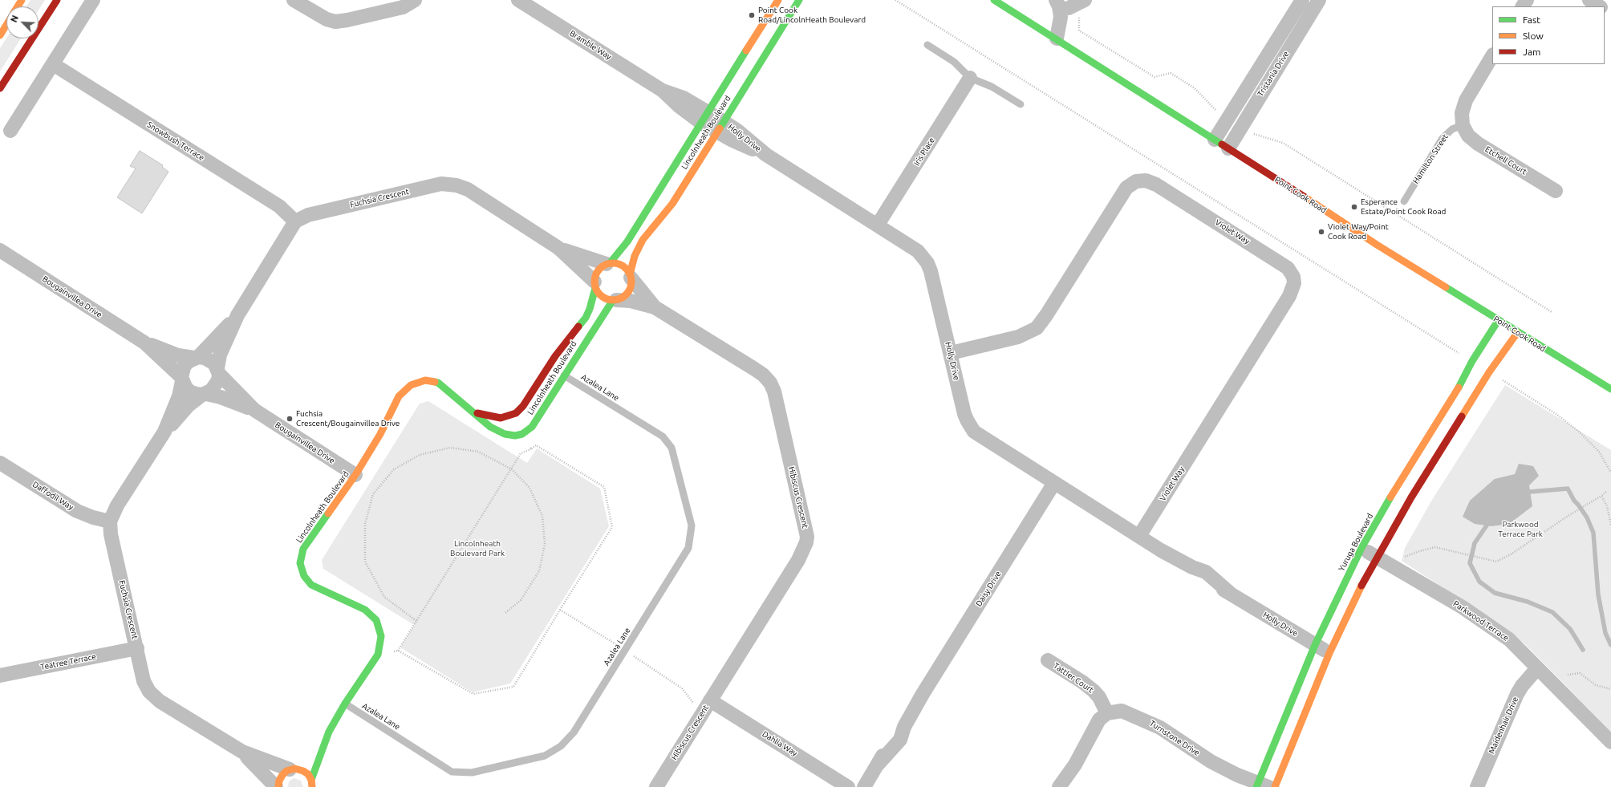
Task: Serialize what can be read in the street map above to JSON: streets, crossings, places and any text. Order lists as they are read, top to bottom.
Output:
{
  "streets": {
    "street": [
      "Bramble Way",
      "Tristania Drive",
      "Lincolnheath Boulevard",
      "Holly Drive",
      "Snowbush Terrace",
      "Iris Place",
      "Etchell Court",
      "Point Cook Road",
      "Fuchsia Crescent",
      "Violet Way",
      "Bougainvillea Drive",
      "Daffodil Way",
      "Hibiscus Crescent",
      "Yuruga Boulevard",
      "Daisy Drive",
      "Parkwood Terrace",
      "Teatree Terrace",
      "Tattler Court",
      "Maidenhair Drive",
      "Turnstone Drive",
      "Dahlia Way"
    ],
    "lane": ["Hamilton Street", "Azalea Lane"]
  },
  "crossings": [
    ["Bramble Way", "Lincolnheath Boulevard"],
    ["Bramble Way", "Holly Drive"],
    ["Tristania Drive", "Point Cook Road"],
    ["Lincolnheath Boulevard", "Holly Drive"],
    ["Lincolnheath Boulevard", "Fuchsia Crescent"],
    ["Lincolnheath Boulevard", "Bougainvillea Drive"],
    ["Lincolnheath Boulevard", "Azalea Lane"],
    ["Lincolnheath Boulevard", "Hibiscus Crescent"],
    ["Holly Drive", "Iris Place"],
    ["Holly Drive", "Violet Way"],
    ["Holly Drive", "Yuruga Boulevard"],
    ["Holly Drive", "Daisy Drive"],
    ["Snowbush Terrace", "Fuchsia Crescent"],
    ["Hamilton Street", "Etchell Court"],
    ["Point Cook Road", "Yuruga Boulevard"],
    ["Fuchsia Crescent", "Daffodil Way"],
    ["Fuchsia Crescent", "Hibiscus Crescent"],
    ["Fuchsia Crescent", "Teatree Terrace"],
    ["Hibiscus Crescent", "Dahlia Way"],
    ["Yuruga Boulevard", "Parkwood Terrace"],
    ["Yuruga Boulevard", "Turnstone Drive"],
    ["Parkwood Terrace", "Maidenhair Drive"],
    ["Tattler Court", "Turnstone Drive"]
  ],
  "parks": ["Parkwood Terrace Park", "Lincolnheath Boulevard Park"],
  "places": [
    "Point Cook Road/LincolnHeath Boulevard",
    "Esperance Estate/Point Cook Road",
    "Violet Way/Point Cook Road",
    "Fuchsia Crescent/Bougainvillea Drive"
  ],
  "legend": ["Fast", "Slow", "Jam"],
  "north": "top left"
}
